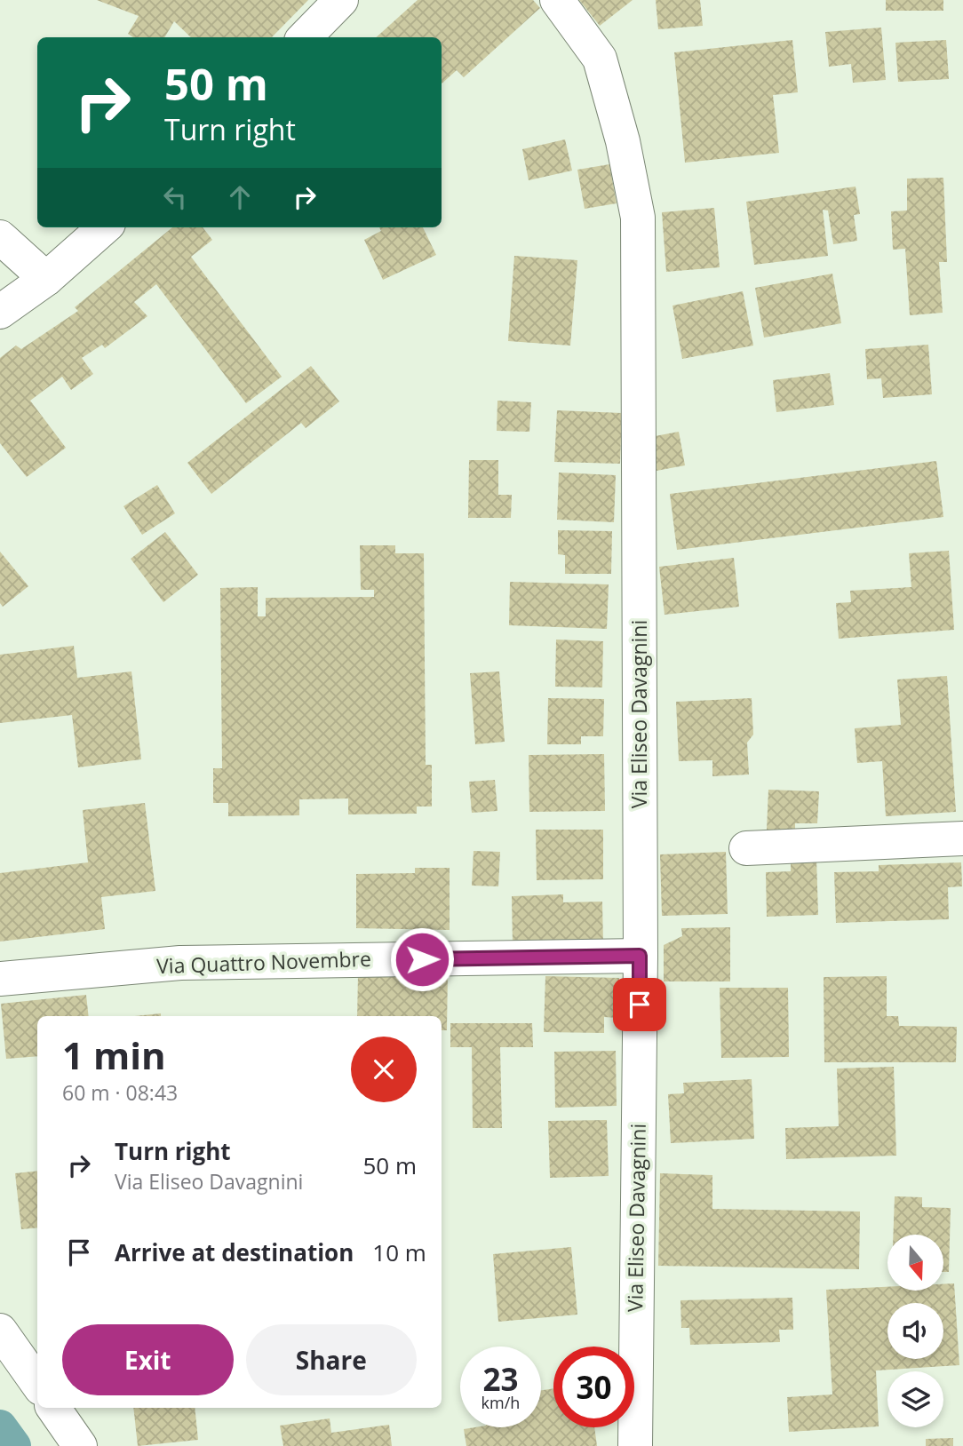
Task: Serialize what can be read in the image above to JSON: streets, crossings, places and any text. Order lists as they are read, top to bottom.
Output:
{
  "streets": {
    "street": ["Via Eliseo Davagnini", "Via Quattro Novembre"]
  },
  "crossings": [
    ["Via Eliseo Davagnini", "Via Quattro Novembre"]
  ],
  "north": "bottom",
  "page": {
    "turn": ["50 m", "Turn right"],
    "heading": ["1 min", "60 m · 08:43"],
    "list": [
      {
        "name": "Turn right",
        "note": "Via Eliseo Davagnini",
        "value": "50 m"
      },
      {
        "name": "Arrive at destination",
        "value": "10 m"
      }
    ],
    "buttons": ["Exit", "Share"],
    "speed": "23 km/h",
    "limit": "30"
  }
}
